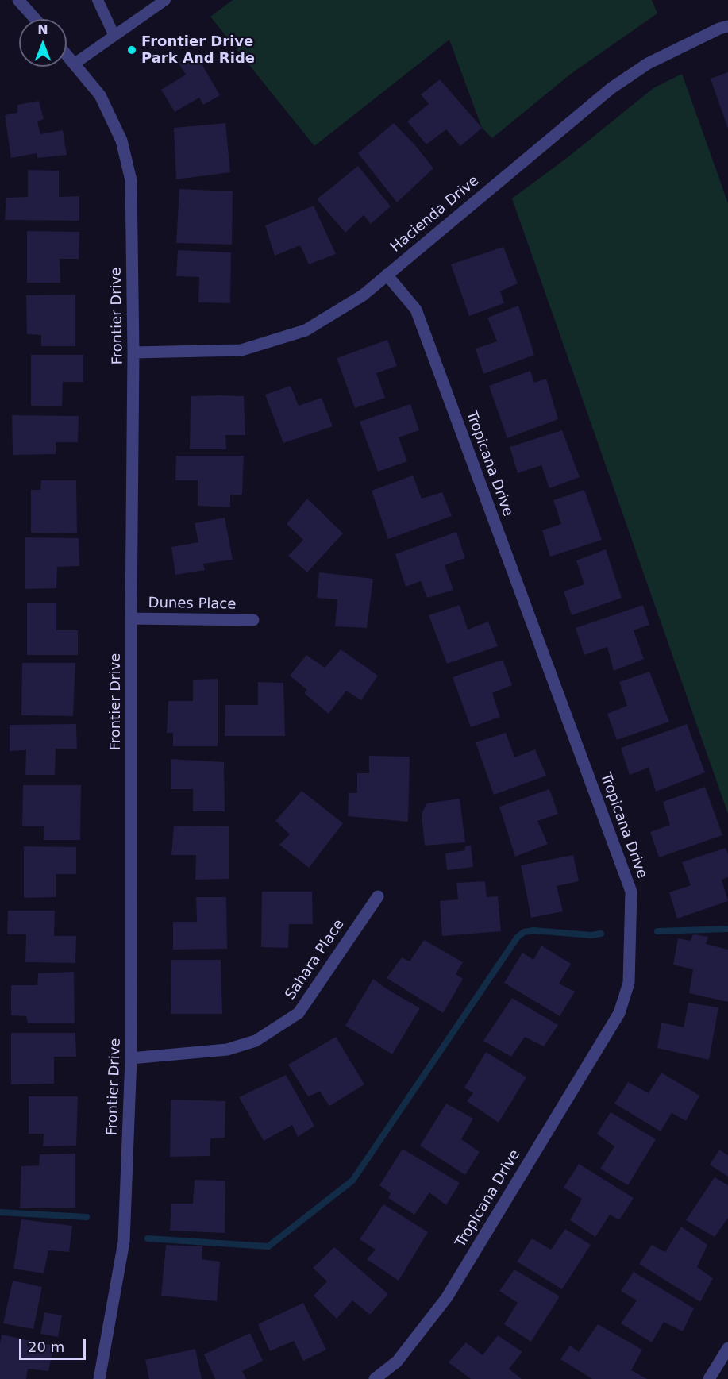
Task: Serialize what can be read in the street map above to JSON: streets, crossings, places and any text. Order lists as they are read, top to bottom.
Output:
{
  "streets": {
    "street": [
      "Hacienda Drive",
      "Frontier Drive",
      "Tropicana Drive",
      "Dunes Place",
      "Sahara Place"
    ]
  },
  "crossings": [
    ["Hacienda Drive", "Frontier Drive"],
    ["Hacienda Drive", "Tropicana Drive"],
    ["Frontier Drive", "Dunes Place"],
    ["Frontier Drive", "Sahara Place"]
  ],
  "places": ["Frontier Drive Park And Ride"],
  "scale_bar": "20 m",
  "north": "top"
}
